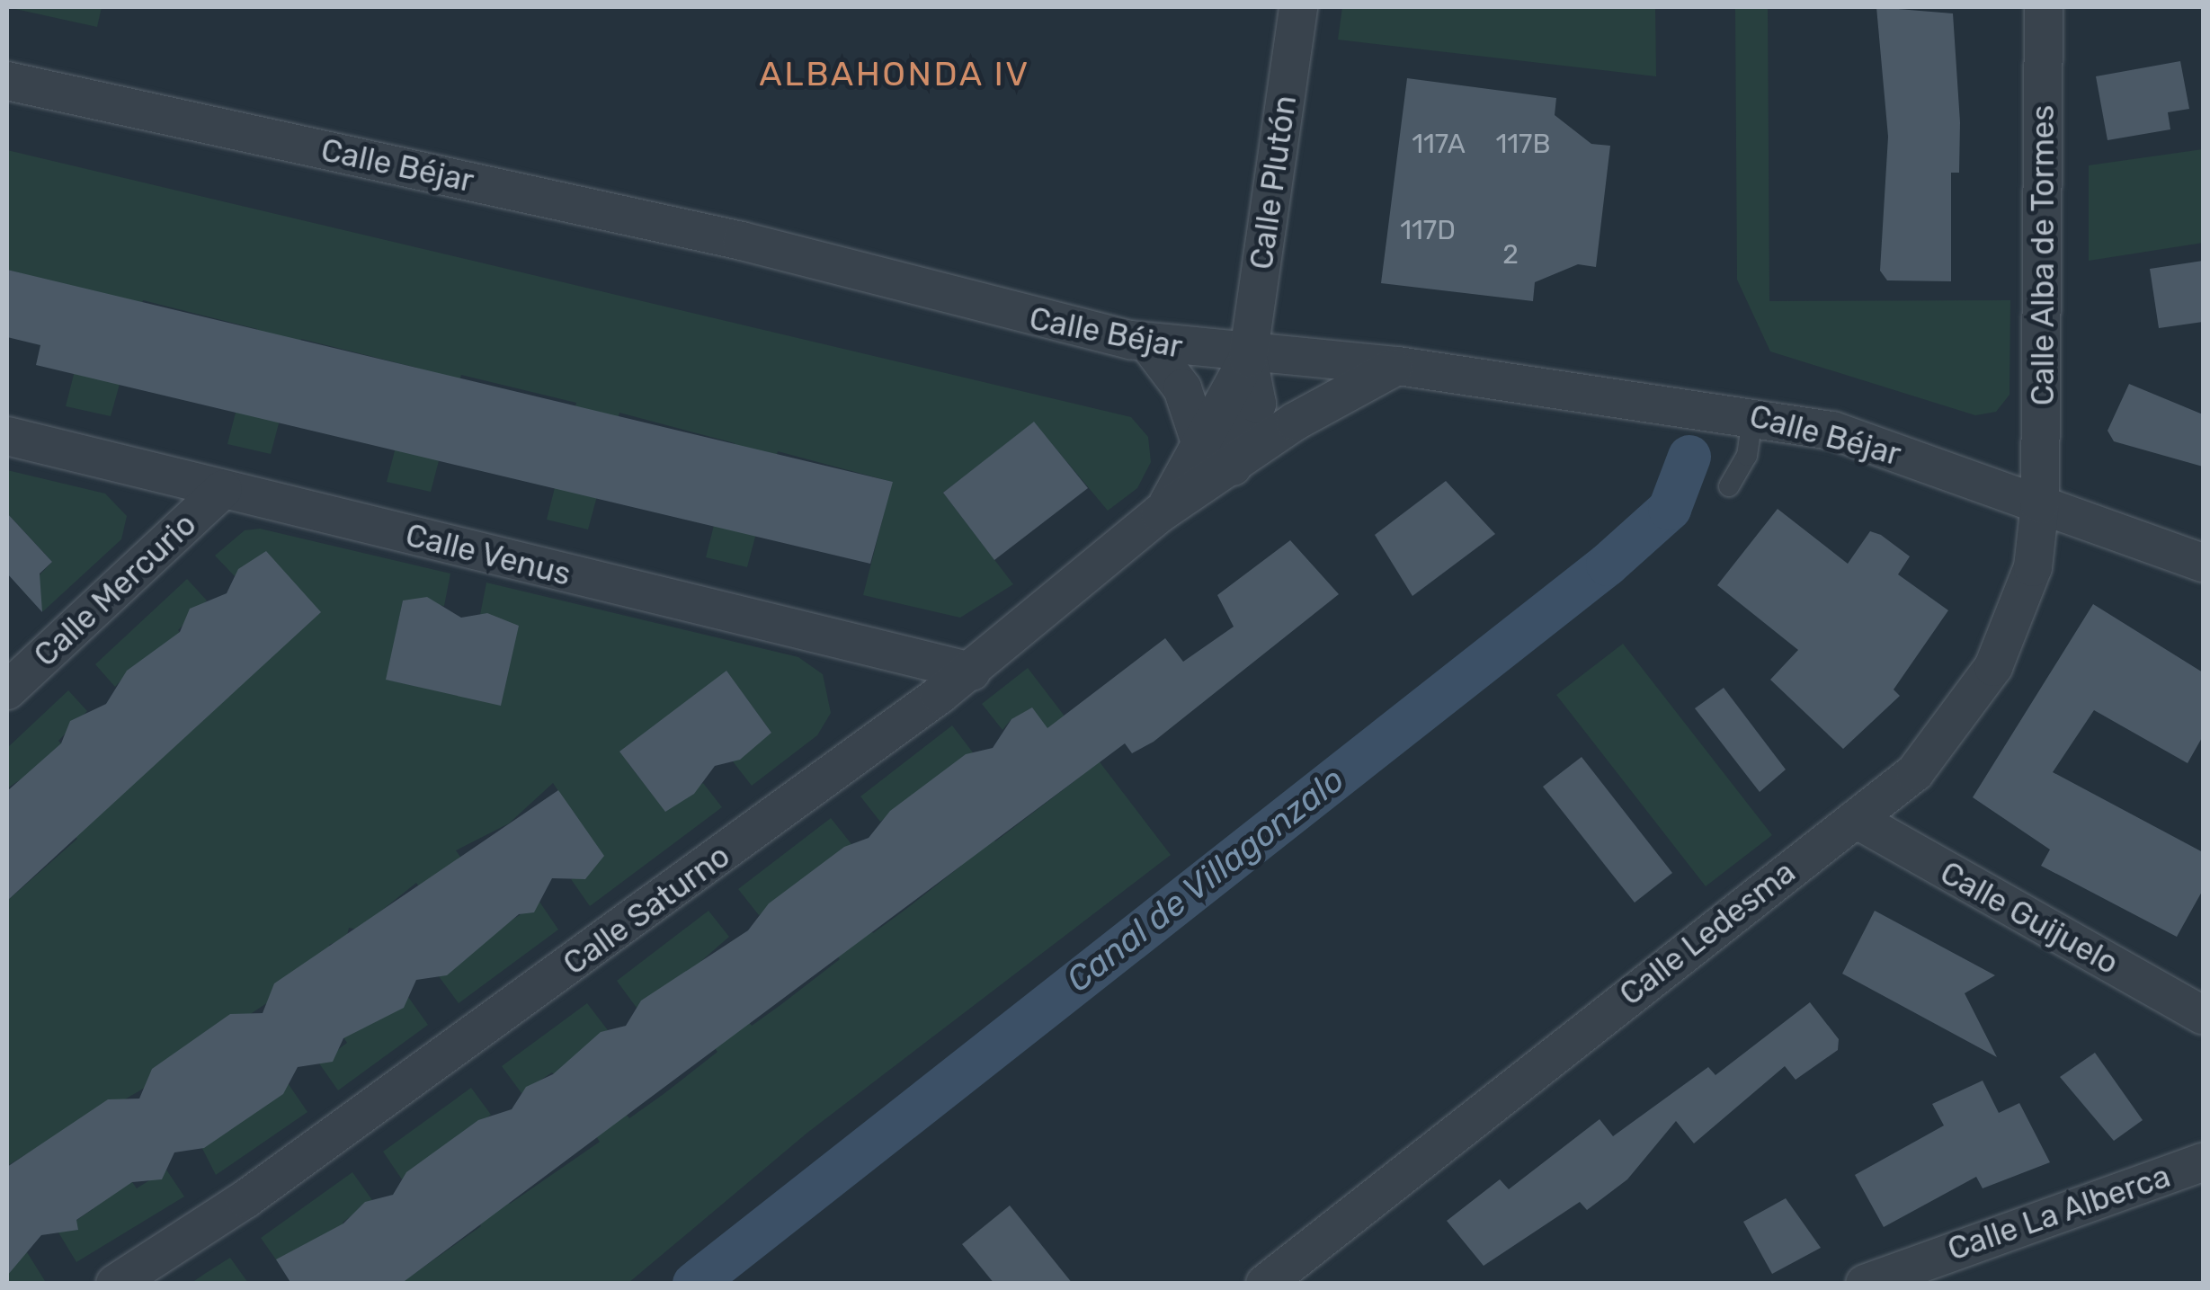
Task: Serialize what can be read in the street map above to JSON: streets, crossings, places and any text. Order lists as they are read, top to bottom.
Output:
{
  "streets": {
    "street": [
      "Calle Béjar",
      "Calle Plutón",
      "Calle Alba de Tormes",
      "Calle Venus",
      "Calle Mercurio",
      "Calle Saturno",
      "Calle Guijuelo",
      "Calle Ledesma",
      "Calle La Alberca"
    ]
  },
  "crossings": [
    ["Calle Béjar", "Calle Plutón"],
    ["Calle Béjar", "Calle Alba de Tormes"],
    ["Calle Béjar", "Calle Saturno"],
    ["Calle Béjar", "Calle Ledesma"],
    ["Calle Plutón", "Calle Saturno"],
    ["Calle Alba de Tormes", "Calle Ledesma"],
    ["Calle Venus", "Calle Mercurio"],
    ["Calle Venus", "Calle Saturno"],
    ["Calle Guijuelo", "Calle Ledesma"]
  ],
  "districts": ["ALBAHONDA IV"],
  "water": ["Canal de Villagonzalo"],
  "house_numbers": [
    "117A",
    "117B",
    "117D",
    "2"
  ]
}
